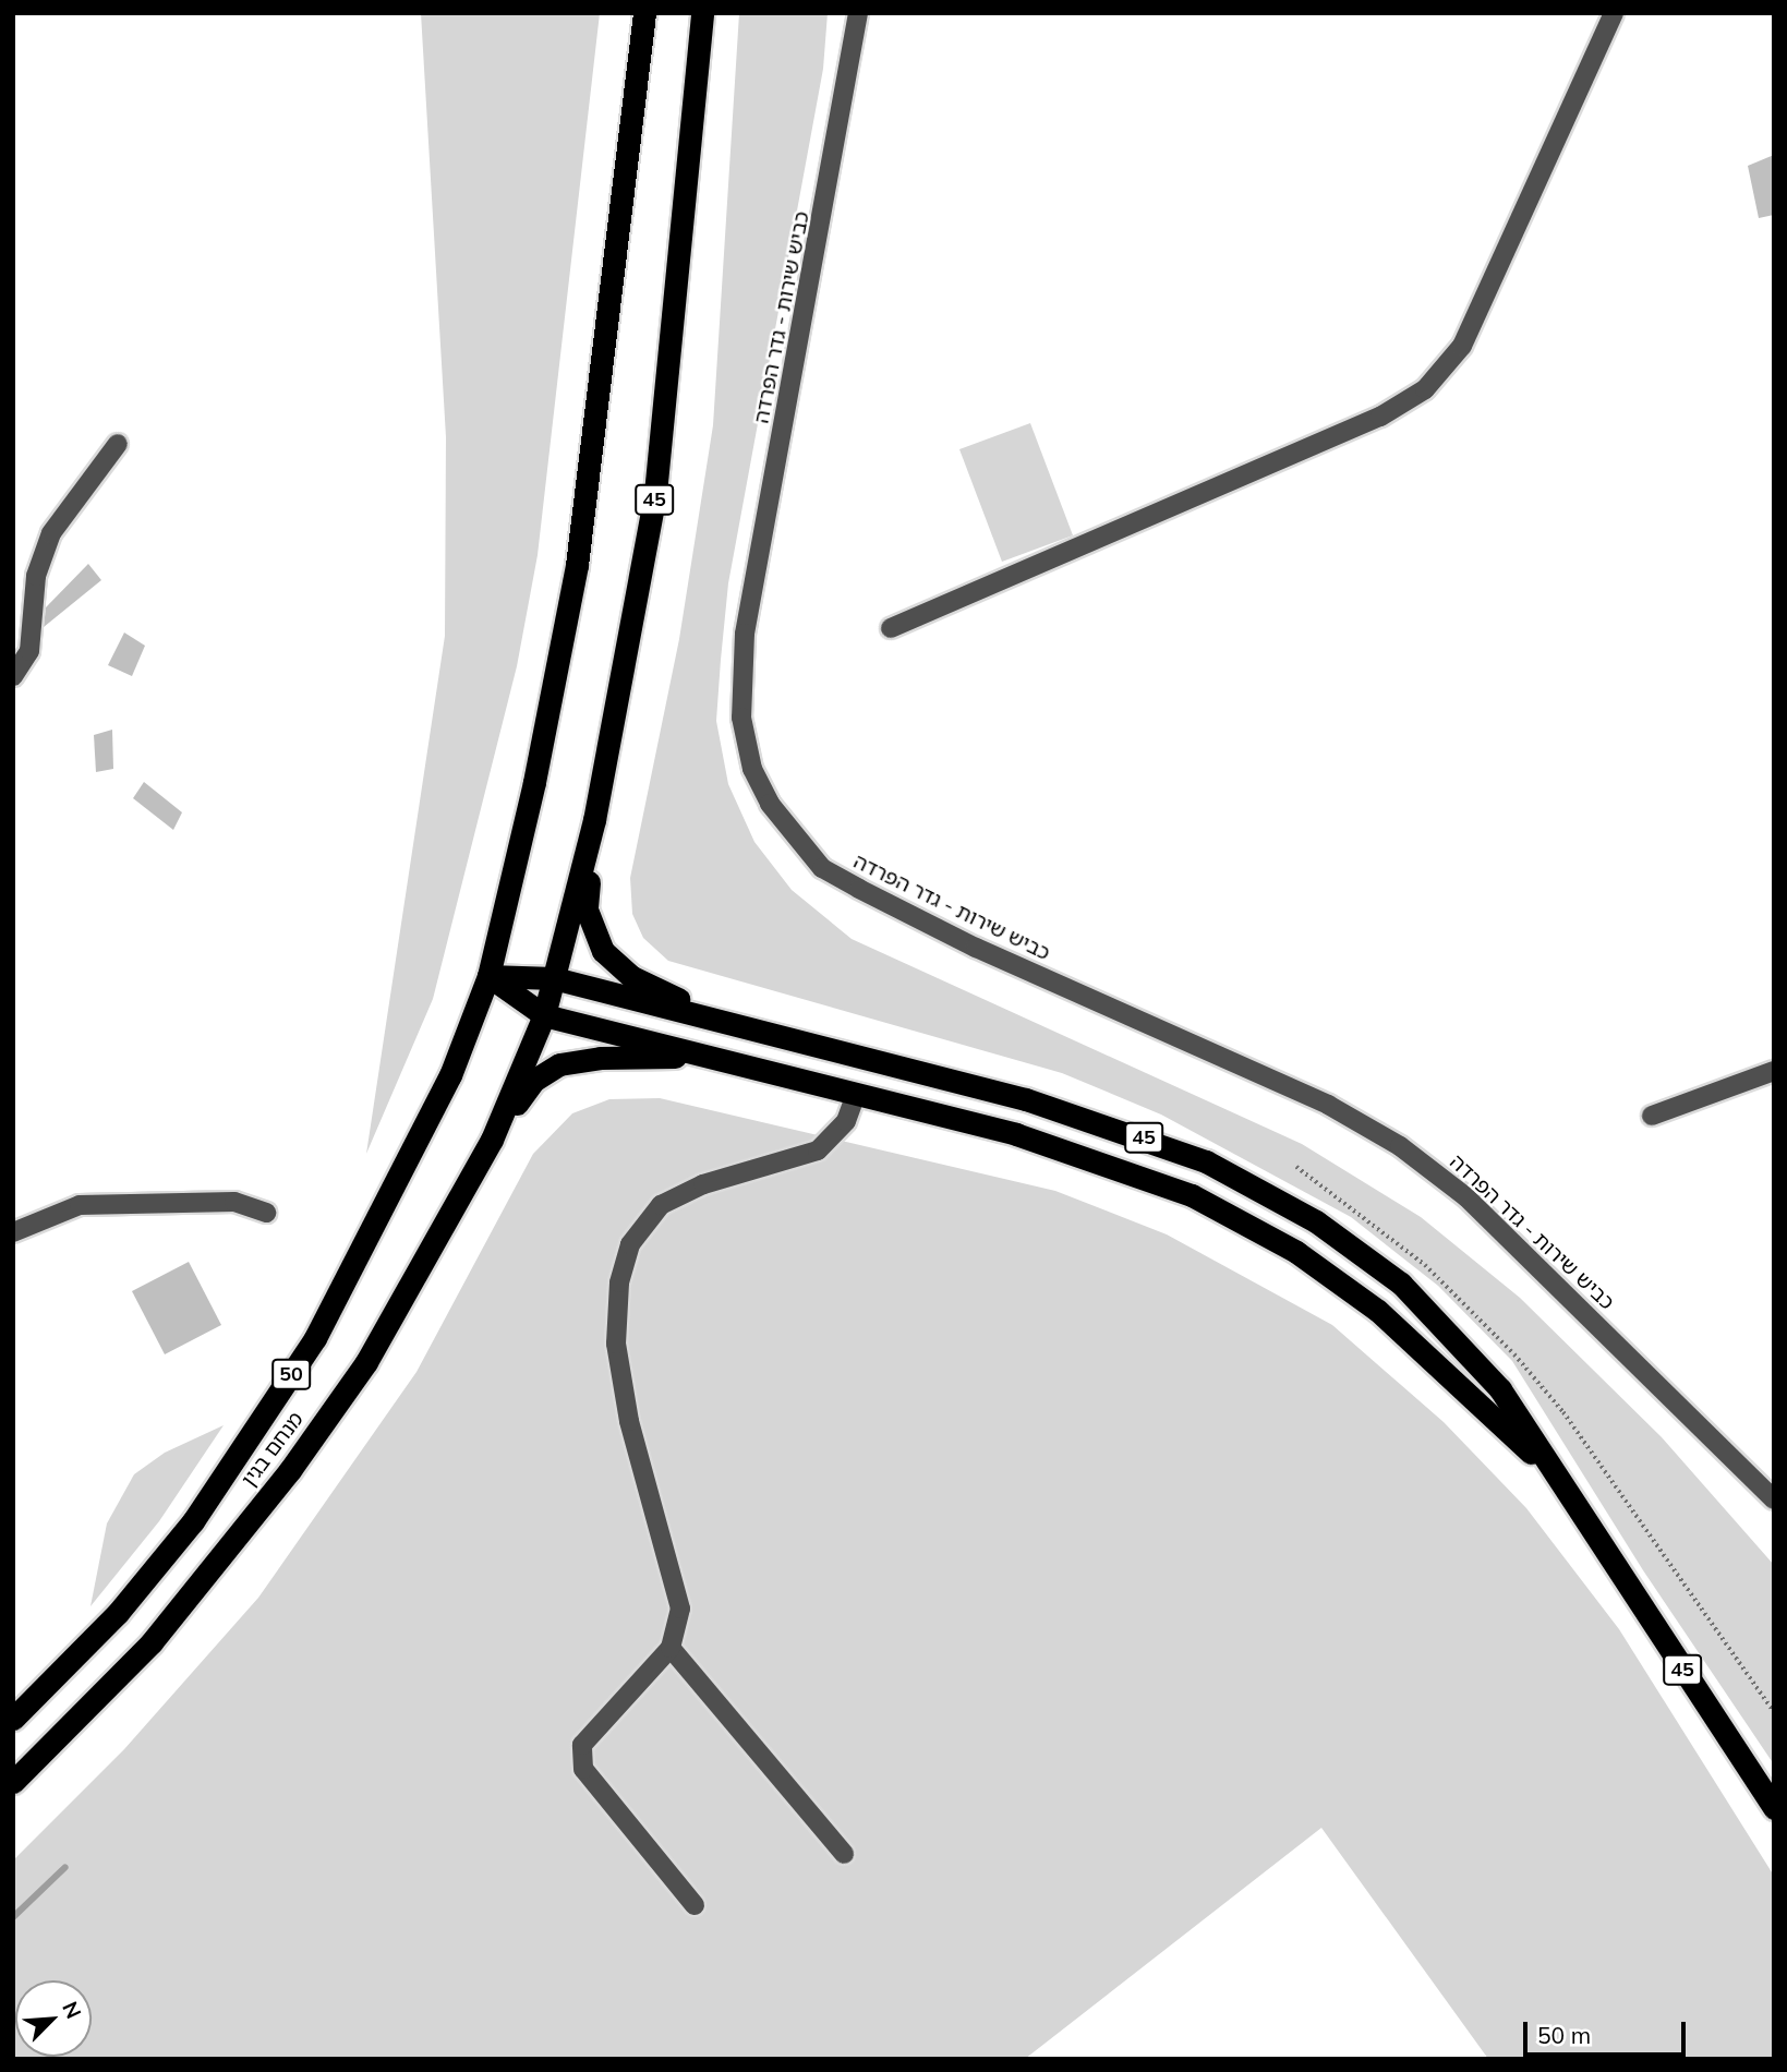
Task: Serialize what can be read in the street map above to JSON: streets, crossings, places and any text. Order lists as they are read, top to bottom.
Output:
{
  "streets": {
    "highway": ["45", "50", "מנחם בגין"],
    "street": ["כביש שירות - גדר הפרדה"]
  },
  "crossings": [
    ["45", "מנחם בגין"]
  ],
  "scale_bar": "50 m",
  "north": "top right"
}
